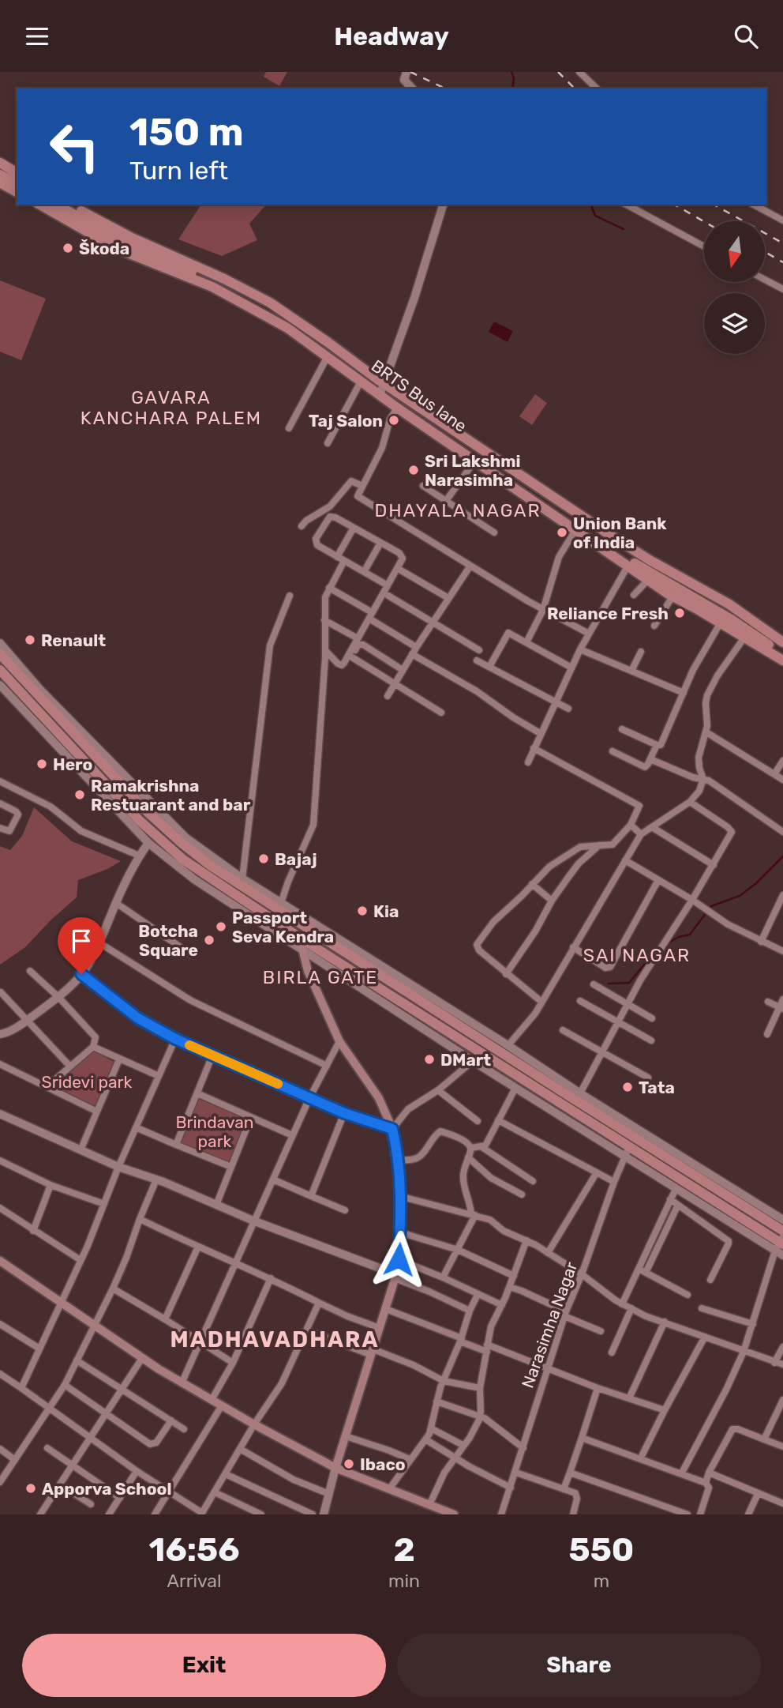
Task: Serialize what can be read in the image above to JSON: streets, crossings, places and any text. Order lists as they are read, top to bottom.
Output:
{
  "streets": {
    "main road": ["BRTS Bus lane"],
    "street": ["Narasimha Nagar"]
  },
  "districts": [
    "GAVARA KANCHARA PALEM",
    "DHAYALA NAGAR",
    "SAI NAGAR",
    "BIRLA GATE",
    "MADHAVADHARA"
  ],
  "parks": ["Sridevi park", "Brindavan park"],
  "places": [
    "Škoda",
    "Taj Salon",
    "Sri Lakshmi Narasimha",
    "Union Bank of India",
    "Reliance Fresh",
    "Renault",
    "Hero",
    "Ramakrishna Restuarant and bar",
    "Bajaj",
    "Kia",
    "Passport Seva Kendra",
    "Botcha Square",
    "DMart",
    "Tata",
    "Ibaco",
    "Apporva School"
  ],
  "north": "bottom",
  "page": {
    "header": "Headway",
    "turn": ["150 m", "Turn left"],
    "eta": [
      "16:56",
      "Arrival",
      "2",
      "min",
      "550",
      "m"
    ],
    "buttons": ["Exit", "Share"]
  }
}
